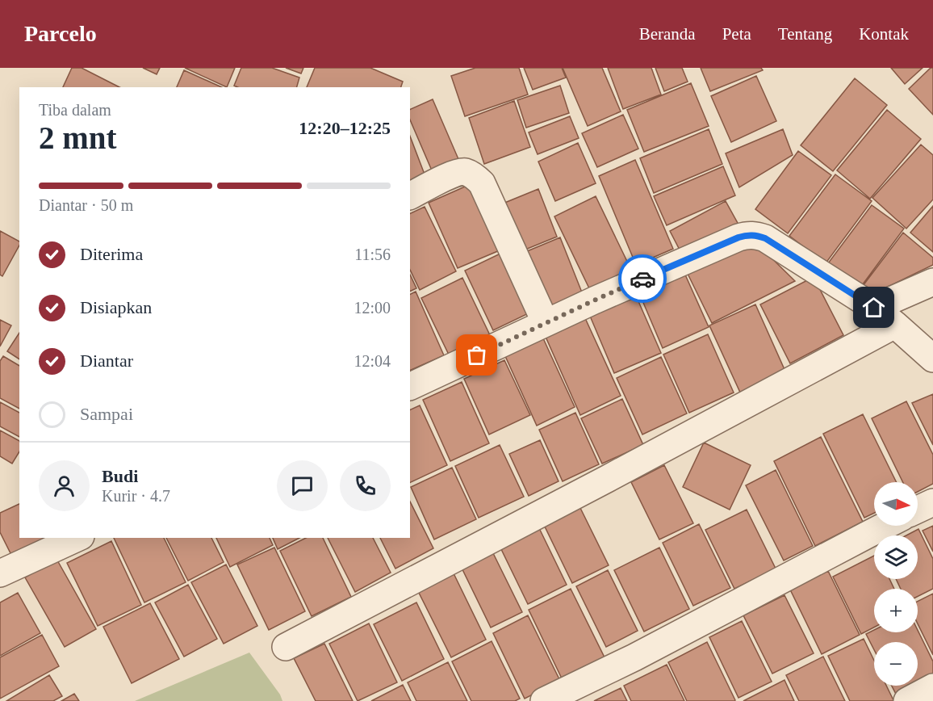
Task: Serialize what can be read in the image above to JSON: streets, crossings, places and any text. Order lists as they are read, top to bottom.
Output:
{
  "north": "right",
  "page": {
    "header": "Parcelo",
    "nav": [
      "Beranda",
      "Peta",
      "Tentang",
      "Kontak"
    ],
    "heading": ["2 mnt", "Tiba dalam", "12:20–12:25"],
    "panel": ["Budi", "Kurir · 4.7"],
    "bar": "Diantar · 50 m",
    "list": [
      ["Diterima", "11:56"],
      ["Disiapkan", "12:00"],
      ["Diantar", "12:04"],
      "Sampai"
    ],
    "map_buttons": ["+", "−"]
  }
}
